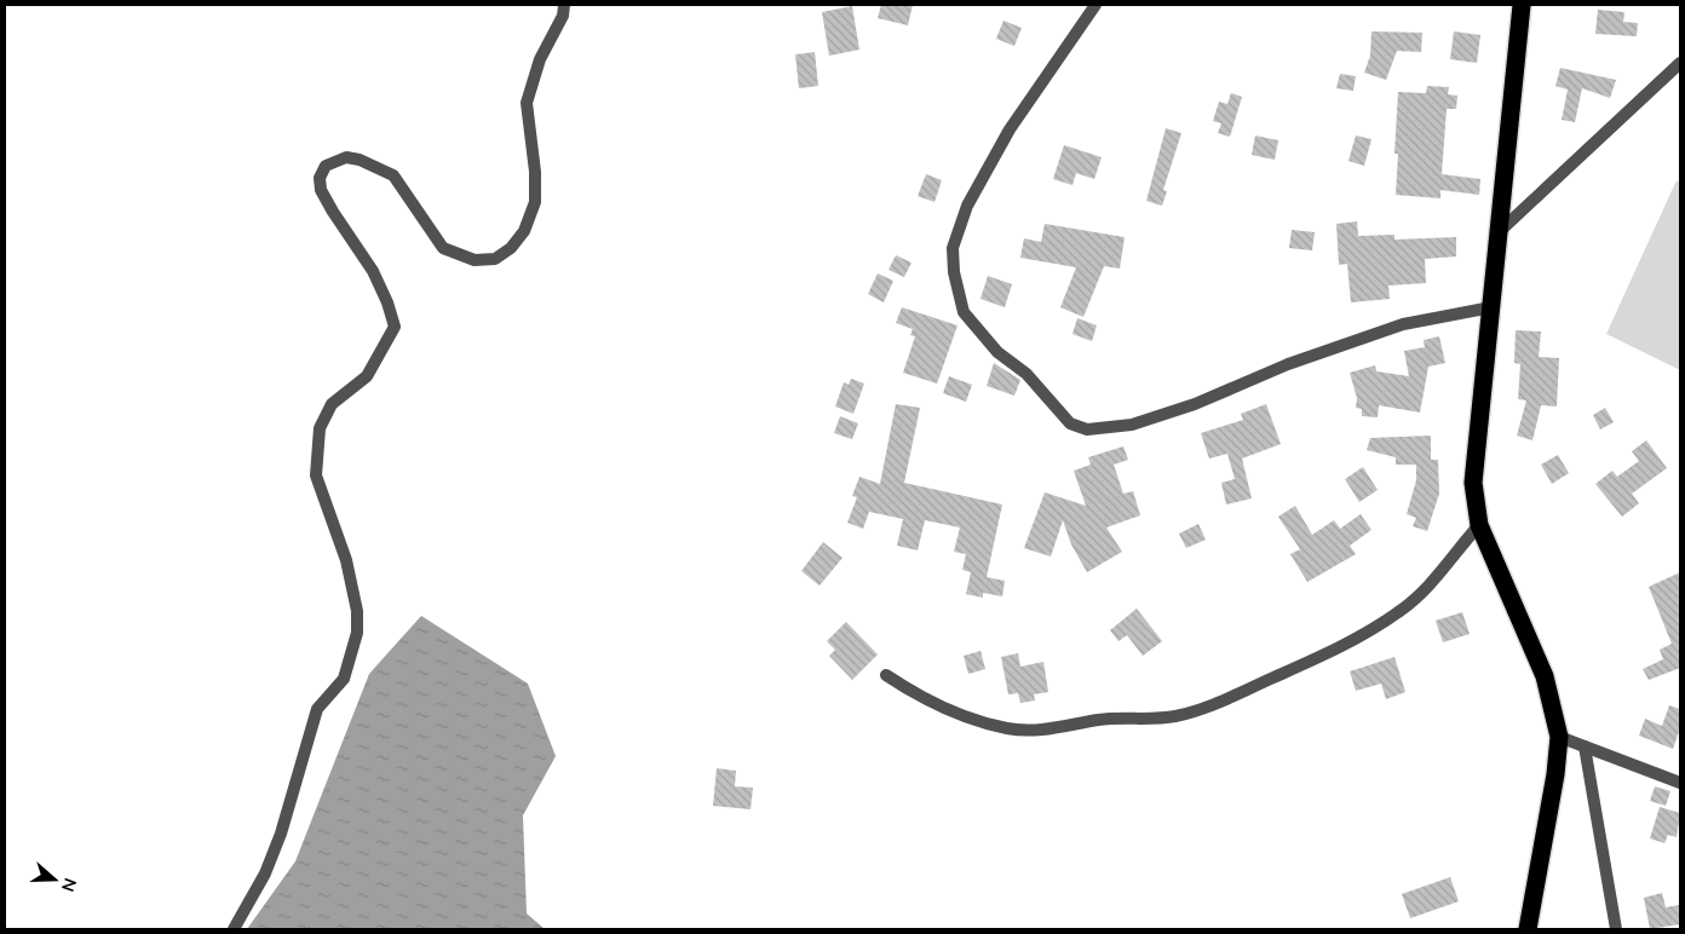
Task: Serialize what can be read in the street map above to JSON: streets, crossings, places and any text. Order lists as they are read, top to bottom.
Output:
{
  "north": "right"
}
